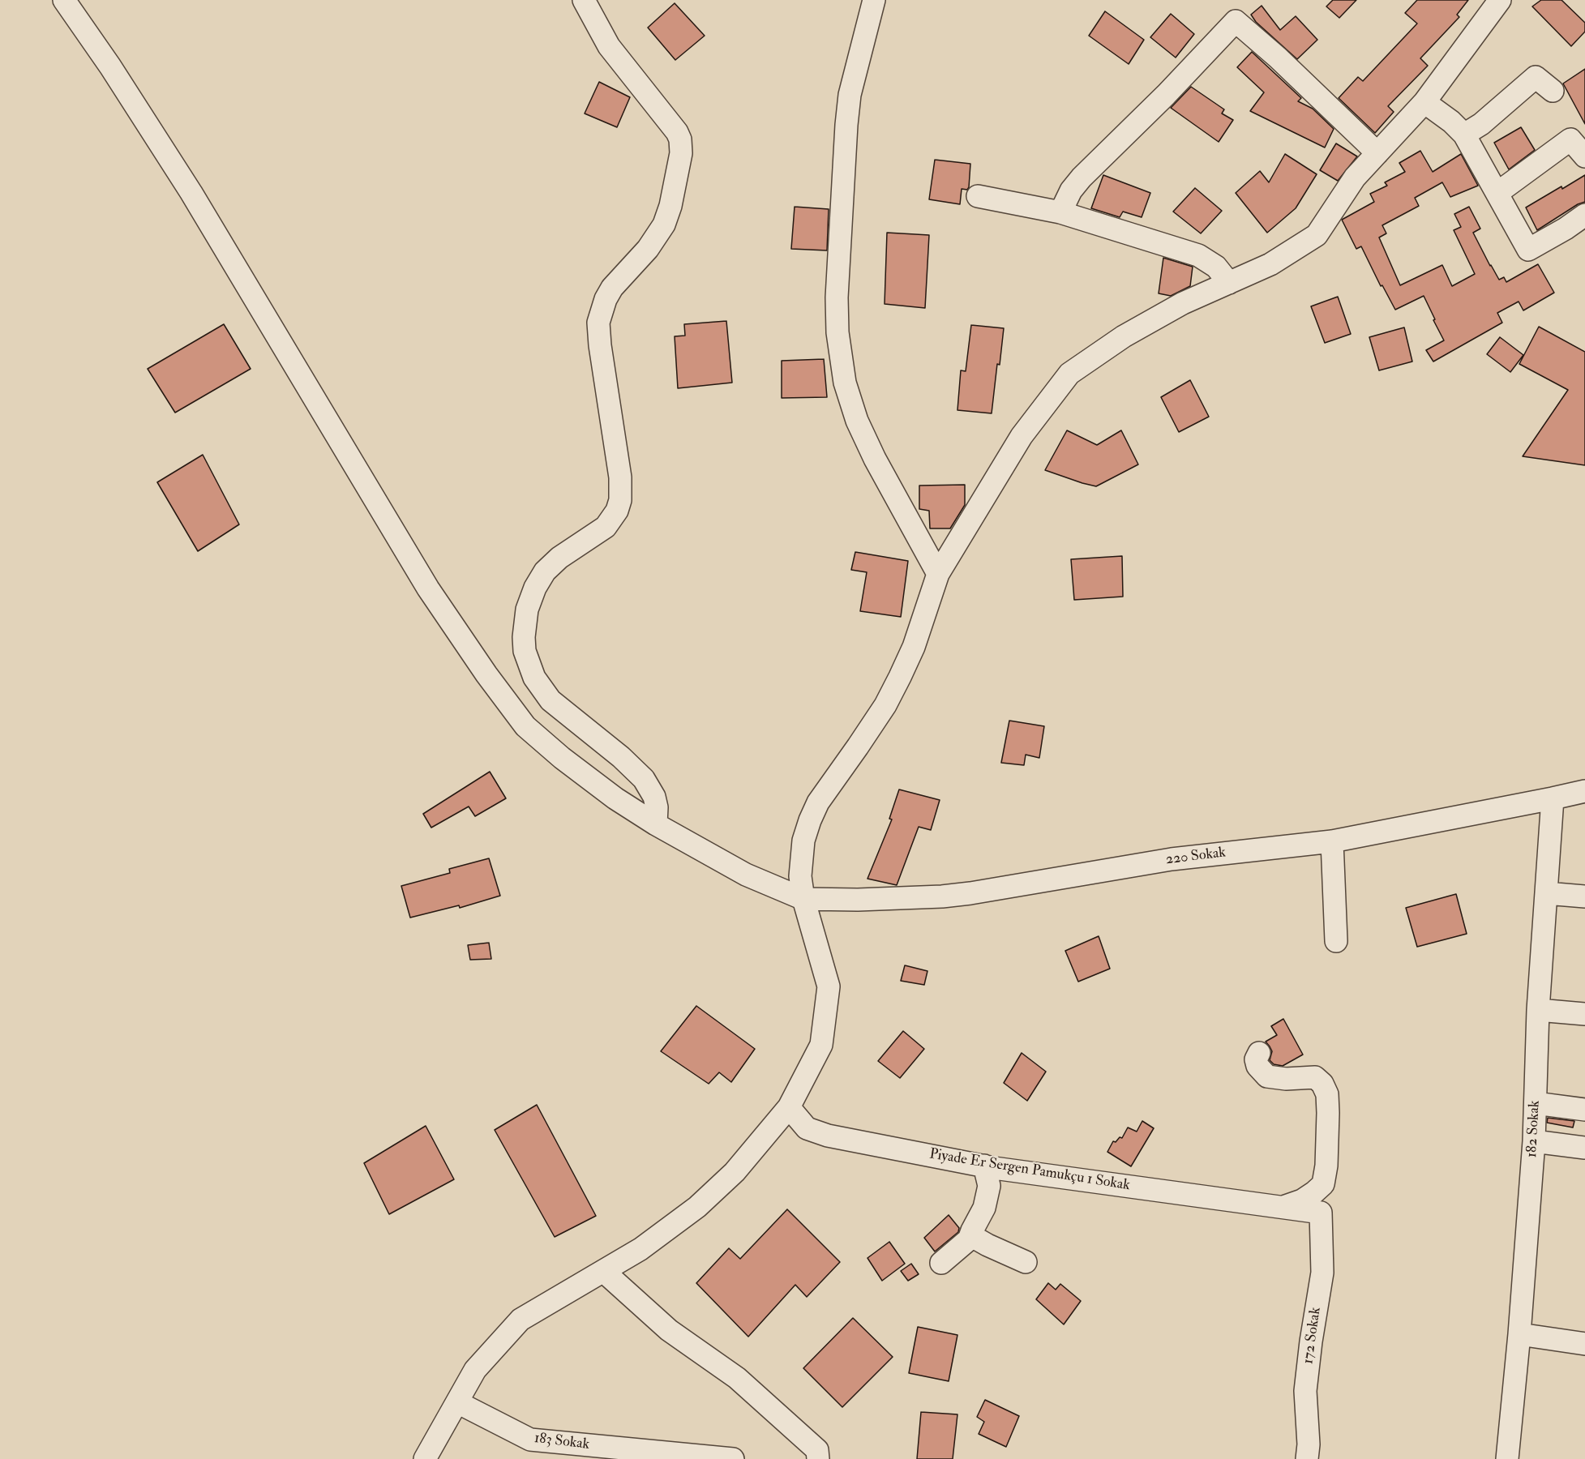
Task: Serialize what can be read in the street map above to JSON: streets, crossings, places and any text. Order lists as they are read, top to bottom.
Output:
{
  "streets": {
    "street": [
      "220 Sokak",
      "182 Sokak",
      "Piyade Er Sergen Pamukçu 1 Sokak",
      "172 Sokak",
      "183 Sokak"
    ]
  },
  "crossings": [
    ["220 Sokak", "182 Sokak"],
    ["Piyade Er Sergen Pamukçu 1 Sokak", "172 Sokak"]
  ]
}
